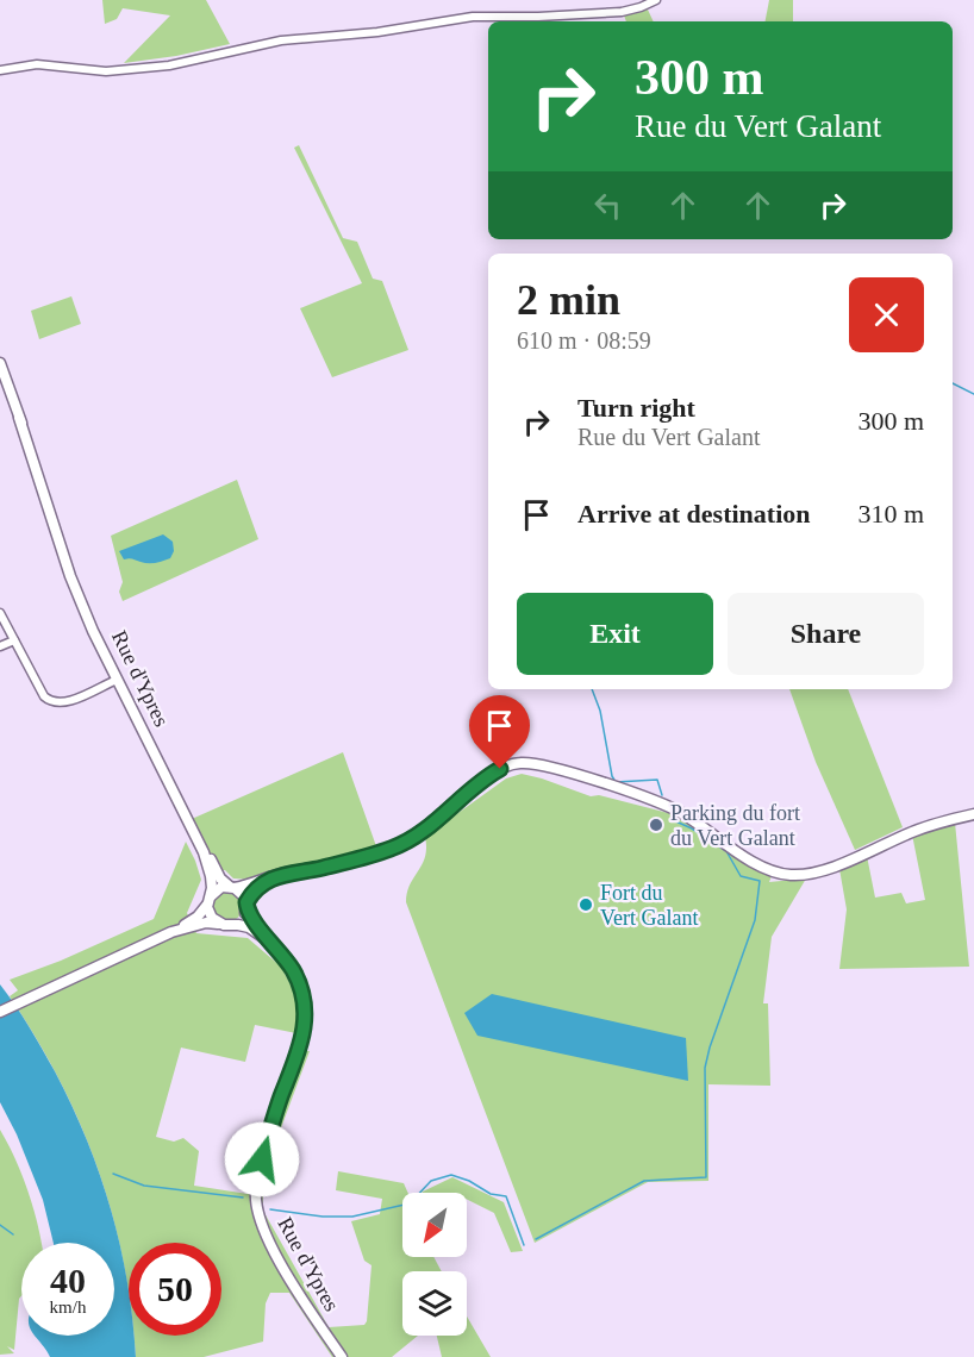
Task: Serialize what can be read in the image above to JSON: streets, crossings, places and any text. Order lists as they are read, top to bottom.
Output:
{
  "streets": {
    "main road": ["Rue d'Ypres"]
  },
  "places": ["Parking du fort du Vert Galant", "Fort du Vert Galant"],
  "north": "bottom left",
  "page": {
    "turn": ["300 m", "Rue du Vert Galant"],
    "heading": ["2 min", "610 m · 08:59"],
    "list": [
      {
        "name": "Turn right",
        "note": "Rue du Vert Galant",
        "value": "300 m"
      },
      {
        "name": "Arrive at destination",
        "value": "310 m"
      }
    ],
    "buttons": ["Exit", "Share"],
    "speed": "40 km/h",
    "limit": "50"
  }
}
